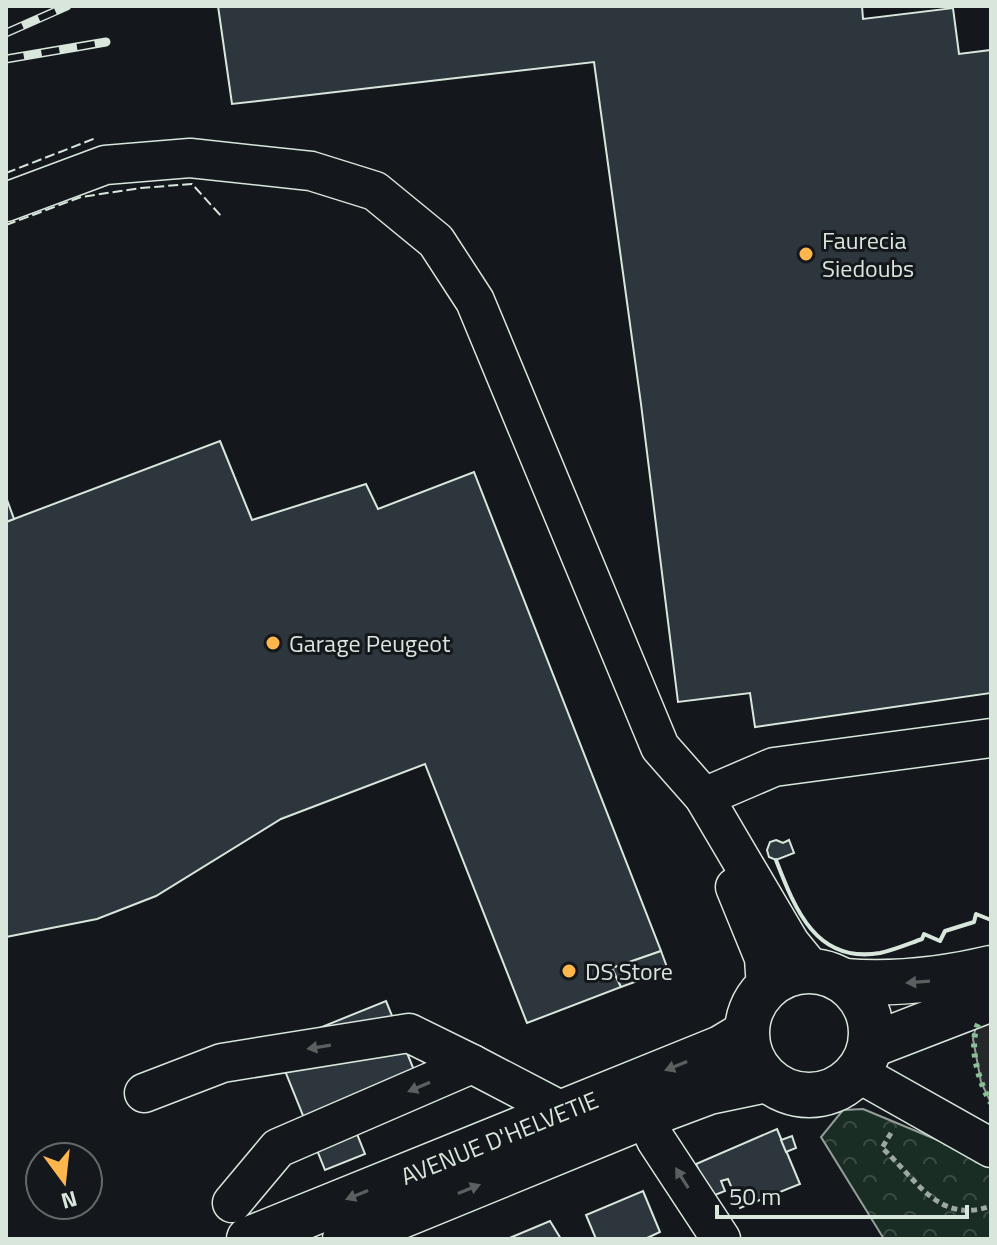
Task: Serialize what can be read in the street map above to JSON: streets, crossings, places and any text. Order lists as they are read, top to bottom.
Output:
{
  "streets": {
    "main road": ["AVENUE D'HELVETIE"]
  },
  "places": ["Faurecia Siedoubs", "Garage Peugeot", "DS Store"],
  "scale_bar": "50 m",
  "north": "bottom"
}
